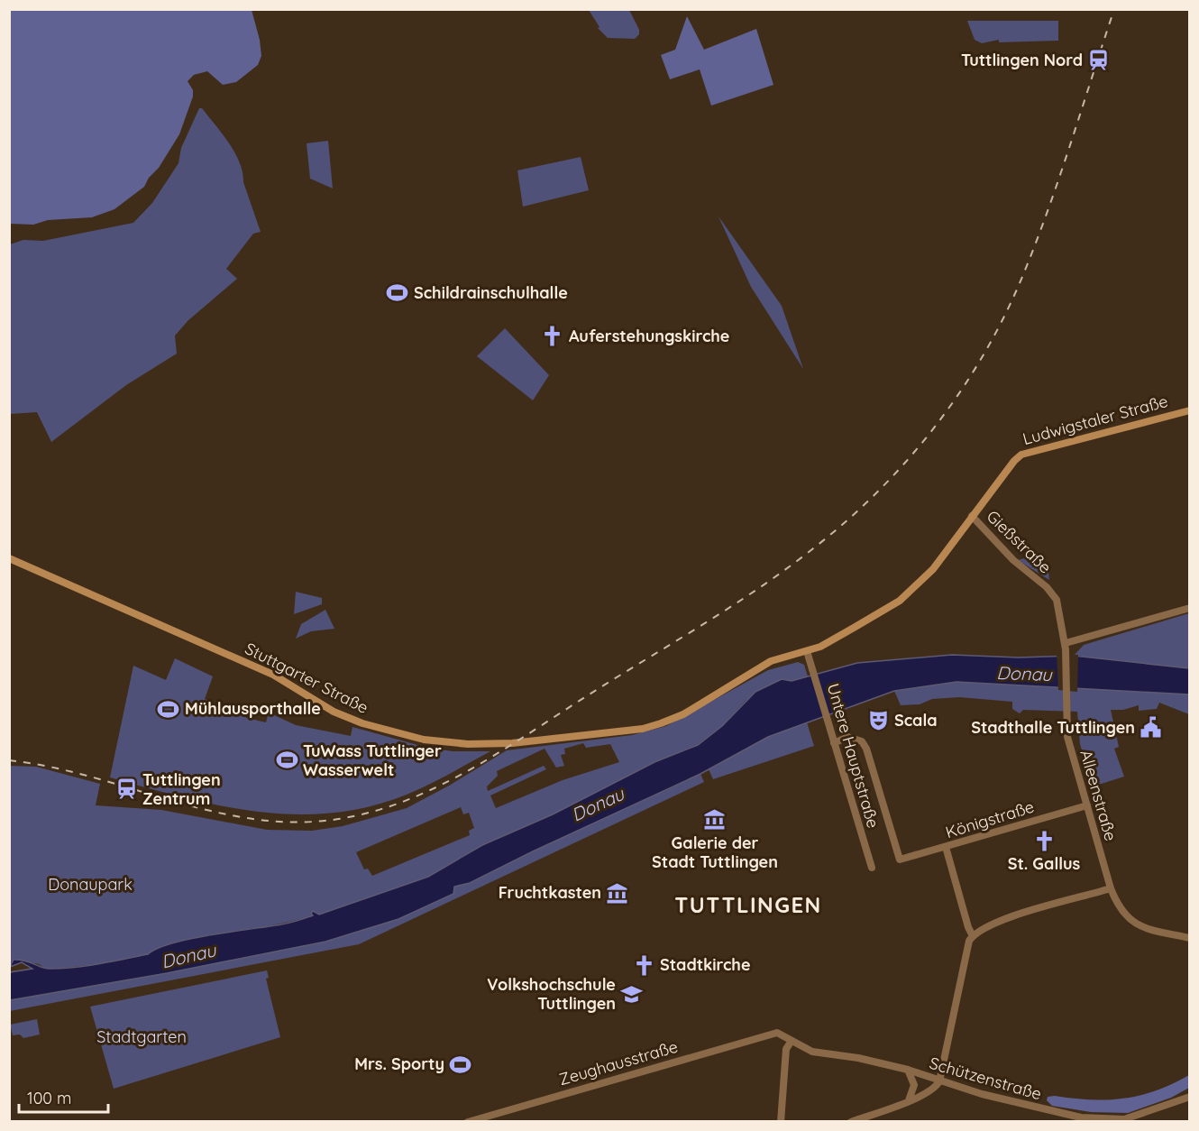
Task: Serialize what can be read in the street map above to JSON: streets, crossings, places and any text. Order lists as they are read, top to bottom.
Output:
{
  "streets": {
    "main road": ["Ludwigstaler Straße", "Stuttgarter Straße"],
    "street": [
      "Gießstraße",
      "Untere Hauptstraße",
      "Alleenstraße",
      "Königstraße",
      "Zeughausstraße",
      "Schützenstraße"
    ]
  },
  "crossings": [
    ["Ludwigstaler Straße", "Gießstraße"],
    ["Ludwigstaler Straße", "Stuttgarter Straße"],
    ["Ludwigstaler Straße", "Untere Hauptstraße"],
    ["Gießstraße", "Alleenstraße"],
    ["Stuttgarter Straße", "Untere Hauptstraße"],
    ["Untere Hauptstraße", "Königstraße"],
    ["Alleenstraße", "Königstraße"],
    ["Zeughausstraße", "Schützenstraße"]
  ],
  "districts": ["TUTTLINGEN"],
  "water": ["Donau"],
  "parks": ["Donaupark", "Stadtgarten"],
  "places": {
    "station": ["Tuttlingen Nord", "Tuttlingen Zentrum"],
    "sports": [
      "Schildrainschulhalle",
      "Mühlausporthalle",
      "TuWass Tuttlinger Wasserwelt",
      "Mrs. Sporty"
    ],
    "church": ["Auferstehungskirche", "St. Gallus", "Stadtkirche"],
    "theatre": ["Scala"],
    "public building": ["Stadthalle Tuttlingen"],
    "museum": ["Galerie der Stadt Tuttlingen", "Fruchtkasten"],
    "school or university": ["Volkshochschule Tuttlingen"]
  },
  "scale_bar": "100 m"
}
